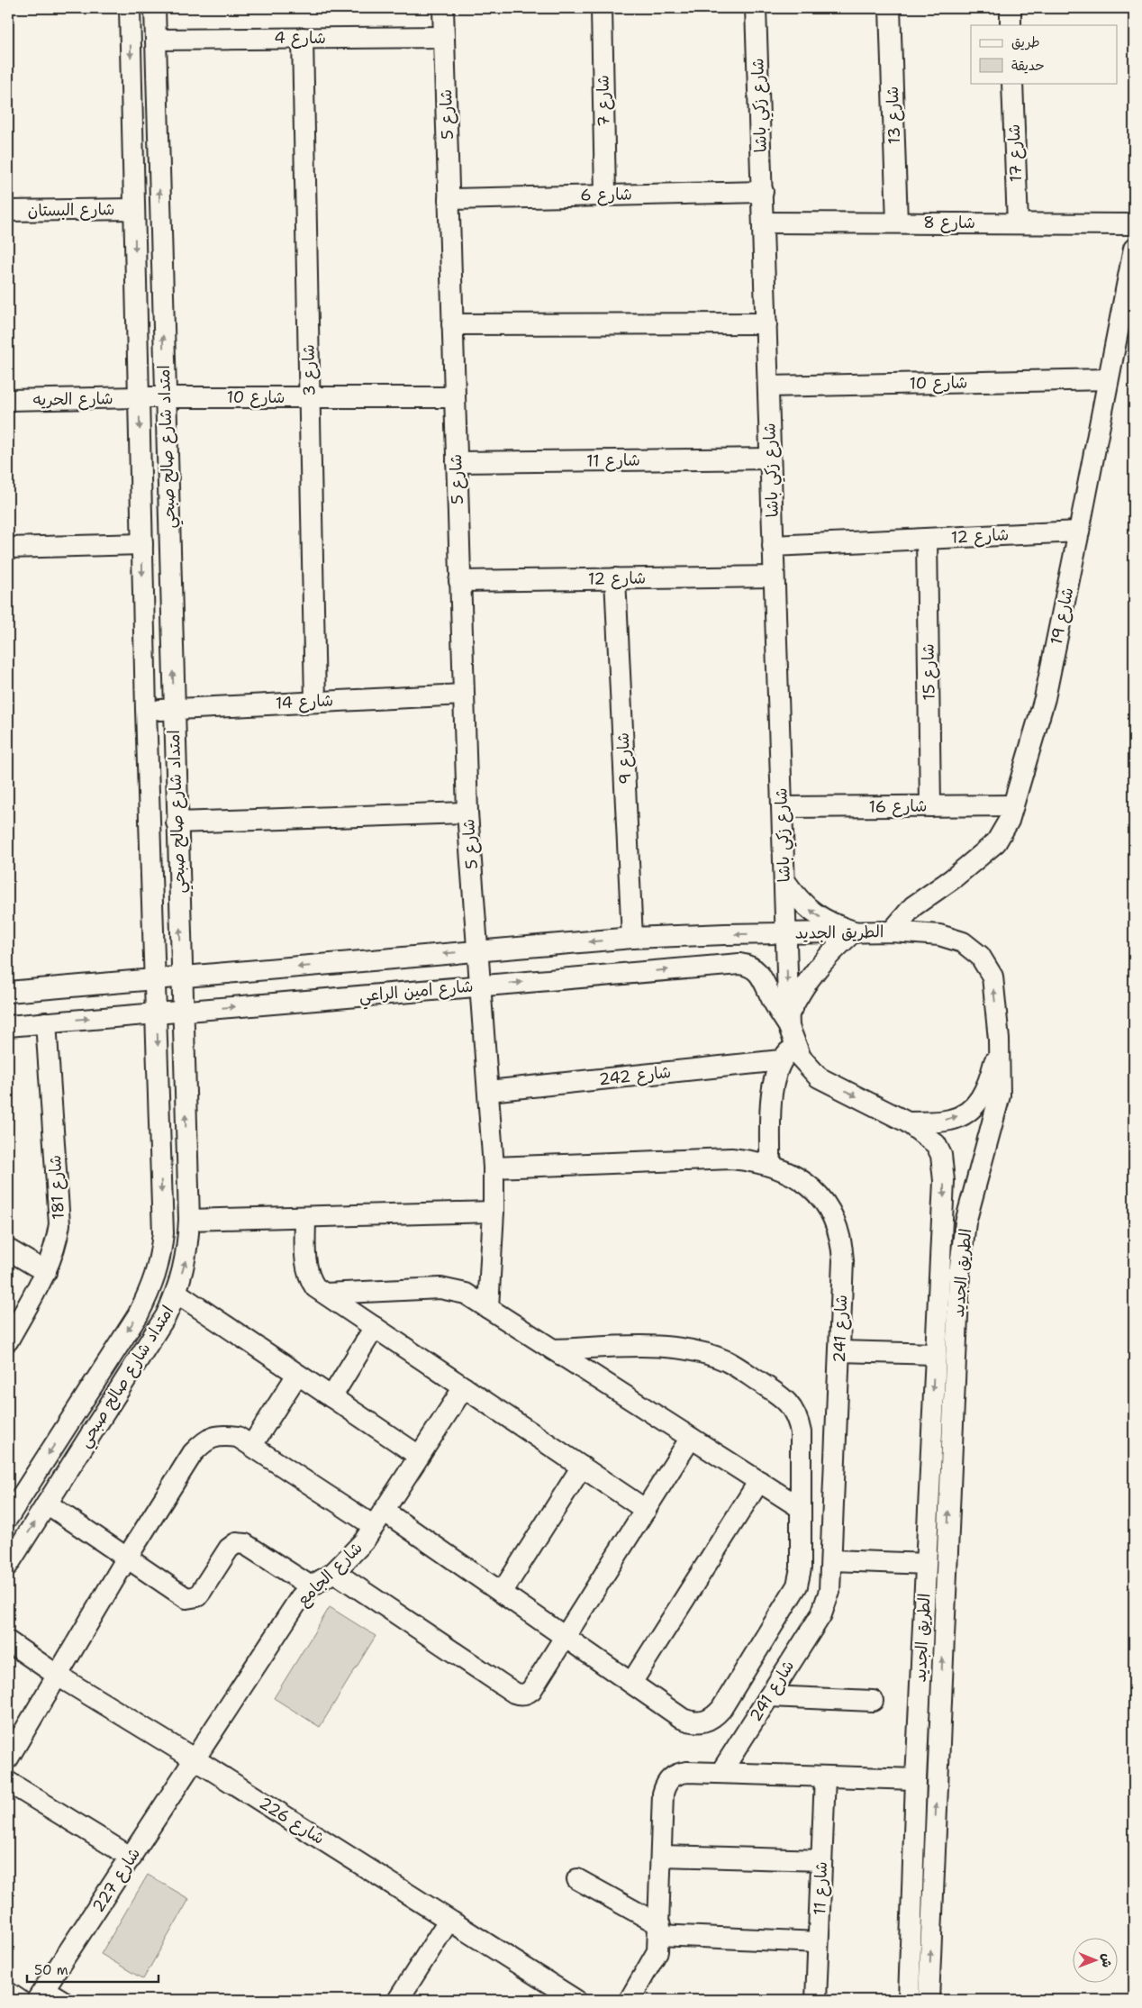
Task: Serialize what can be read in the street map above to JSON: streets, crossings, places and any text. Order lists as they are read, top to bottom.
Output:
{
  "streets": {
    "street": [
      "شارع 4",
      "شارع 7",
      "شارع زكي باشا",
      "شارع 5",
      "شارع 13",
      "شارع 17",
      "شارع 6",
      "شارع البستان",
      "شارع 8",
      "شارع 3",
      "شارع 10",
      "شارع الحريه",
      "امتداد شارع صالح صبحي",
      "شارع 11",
      "شارع 12",
      "شارع 19",
      "شارع 15",
      "شارع 14",
      "شارع 9",
      "شارع 16",
      "الطريق الجديد",
      "شارع امين الراعي",
      "شارع 242",
      "شارع 181",
      "شارع 241",
      "شارع الجامع",
      "شارع 226",
      "شارع 227"
    ]
  },
  "crossings": [
    ["شارع 4", "شارع 5"],
    ["شارع 4", "شارع 3"],
    ["شارع 4", "امتداد شارع صالح صبحي"],
    ["شارع 7", "شارع 6"],
    ["شارع زكي باشا", "شارع 6"],
    ["شارع زكي باشا", "شارع 8"],
    ["شارع زكي باشا", "شارع 10"],
    ["شارع زكي باشا", "شارع 11"],
    ["شارع زكي باشا", "شارع 12"],
    ["شارع زكي باشا", "شارع 16"],
    ["شارع زكي باشا", "الطريق الجديد"],
    ["شارع 5", "شارع 6"],
    ["شارع 5", "شارع 10"],
    ["شارع 5", "شارع 11"],
    ["شارع 5", "شارع 12"],
    ["شارع 5", "شارع 14"],
    ["شارع 5", "شارع امين الراعي"],
    ["شارع 5", "شارع 242"],
    ["شارع 5", "شارع 241"],
    ["شارع 13", "شارع 8"],
    ["شارع 17", "شارع 8"],
    ["شارع البستان", "امتداد شارع صالح صبحي"],
    ["شارع 3", "شارع 10"],
    ["شارع 3", "شارع 14"],
    ["شارع 10", "شارع الحريه"],
    ["شارع 10", "امتداد شارع صالح صبحي"],
    ["شارع 10", "شارع 19"],
    ["شارع الحريه", "امتداد شارع صالح صبحي"],
    ["امتداد شارع صالح صبحي", "شارع 14"],
    ["امتداد شارع صالح صبحي", "شارع امين الراعي"],
    ["شارع 12", "شارع 19"],
    ["شارع 12", "شارع 15"],
    ["شارع 12", "شارع 9"],
    ["شارع 19", "شارع 16"],
    ["شارع 19", "الطريق الجديد"],
    ["شارع 15", "شارع 16"],
    ["الطريق الجديد", "شارع امين الراعي"],
    ["شارع امين الراعي", "شارع 181"],
    ["شارع الجامع", "شارع 226"],
    ["شارع الجامع", "شارع 227"],
    ["شارع 226", "شارع 227"]
  ],
  "legend": ["طريق", "حديقة"],
  "scale_bar": "50 m",
  "north": "right"
}
